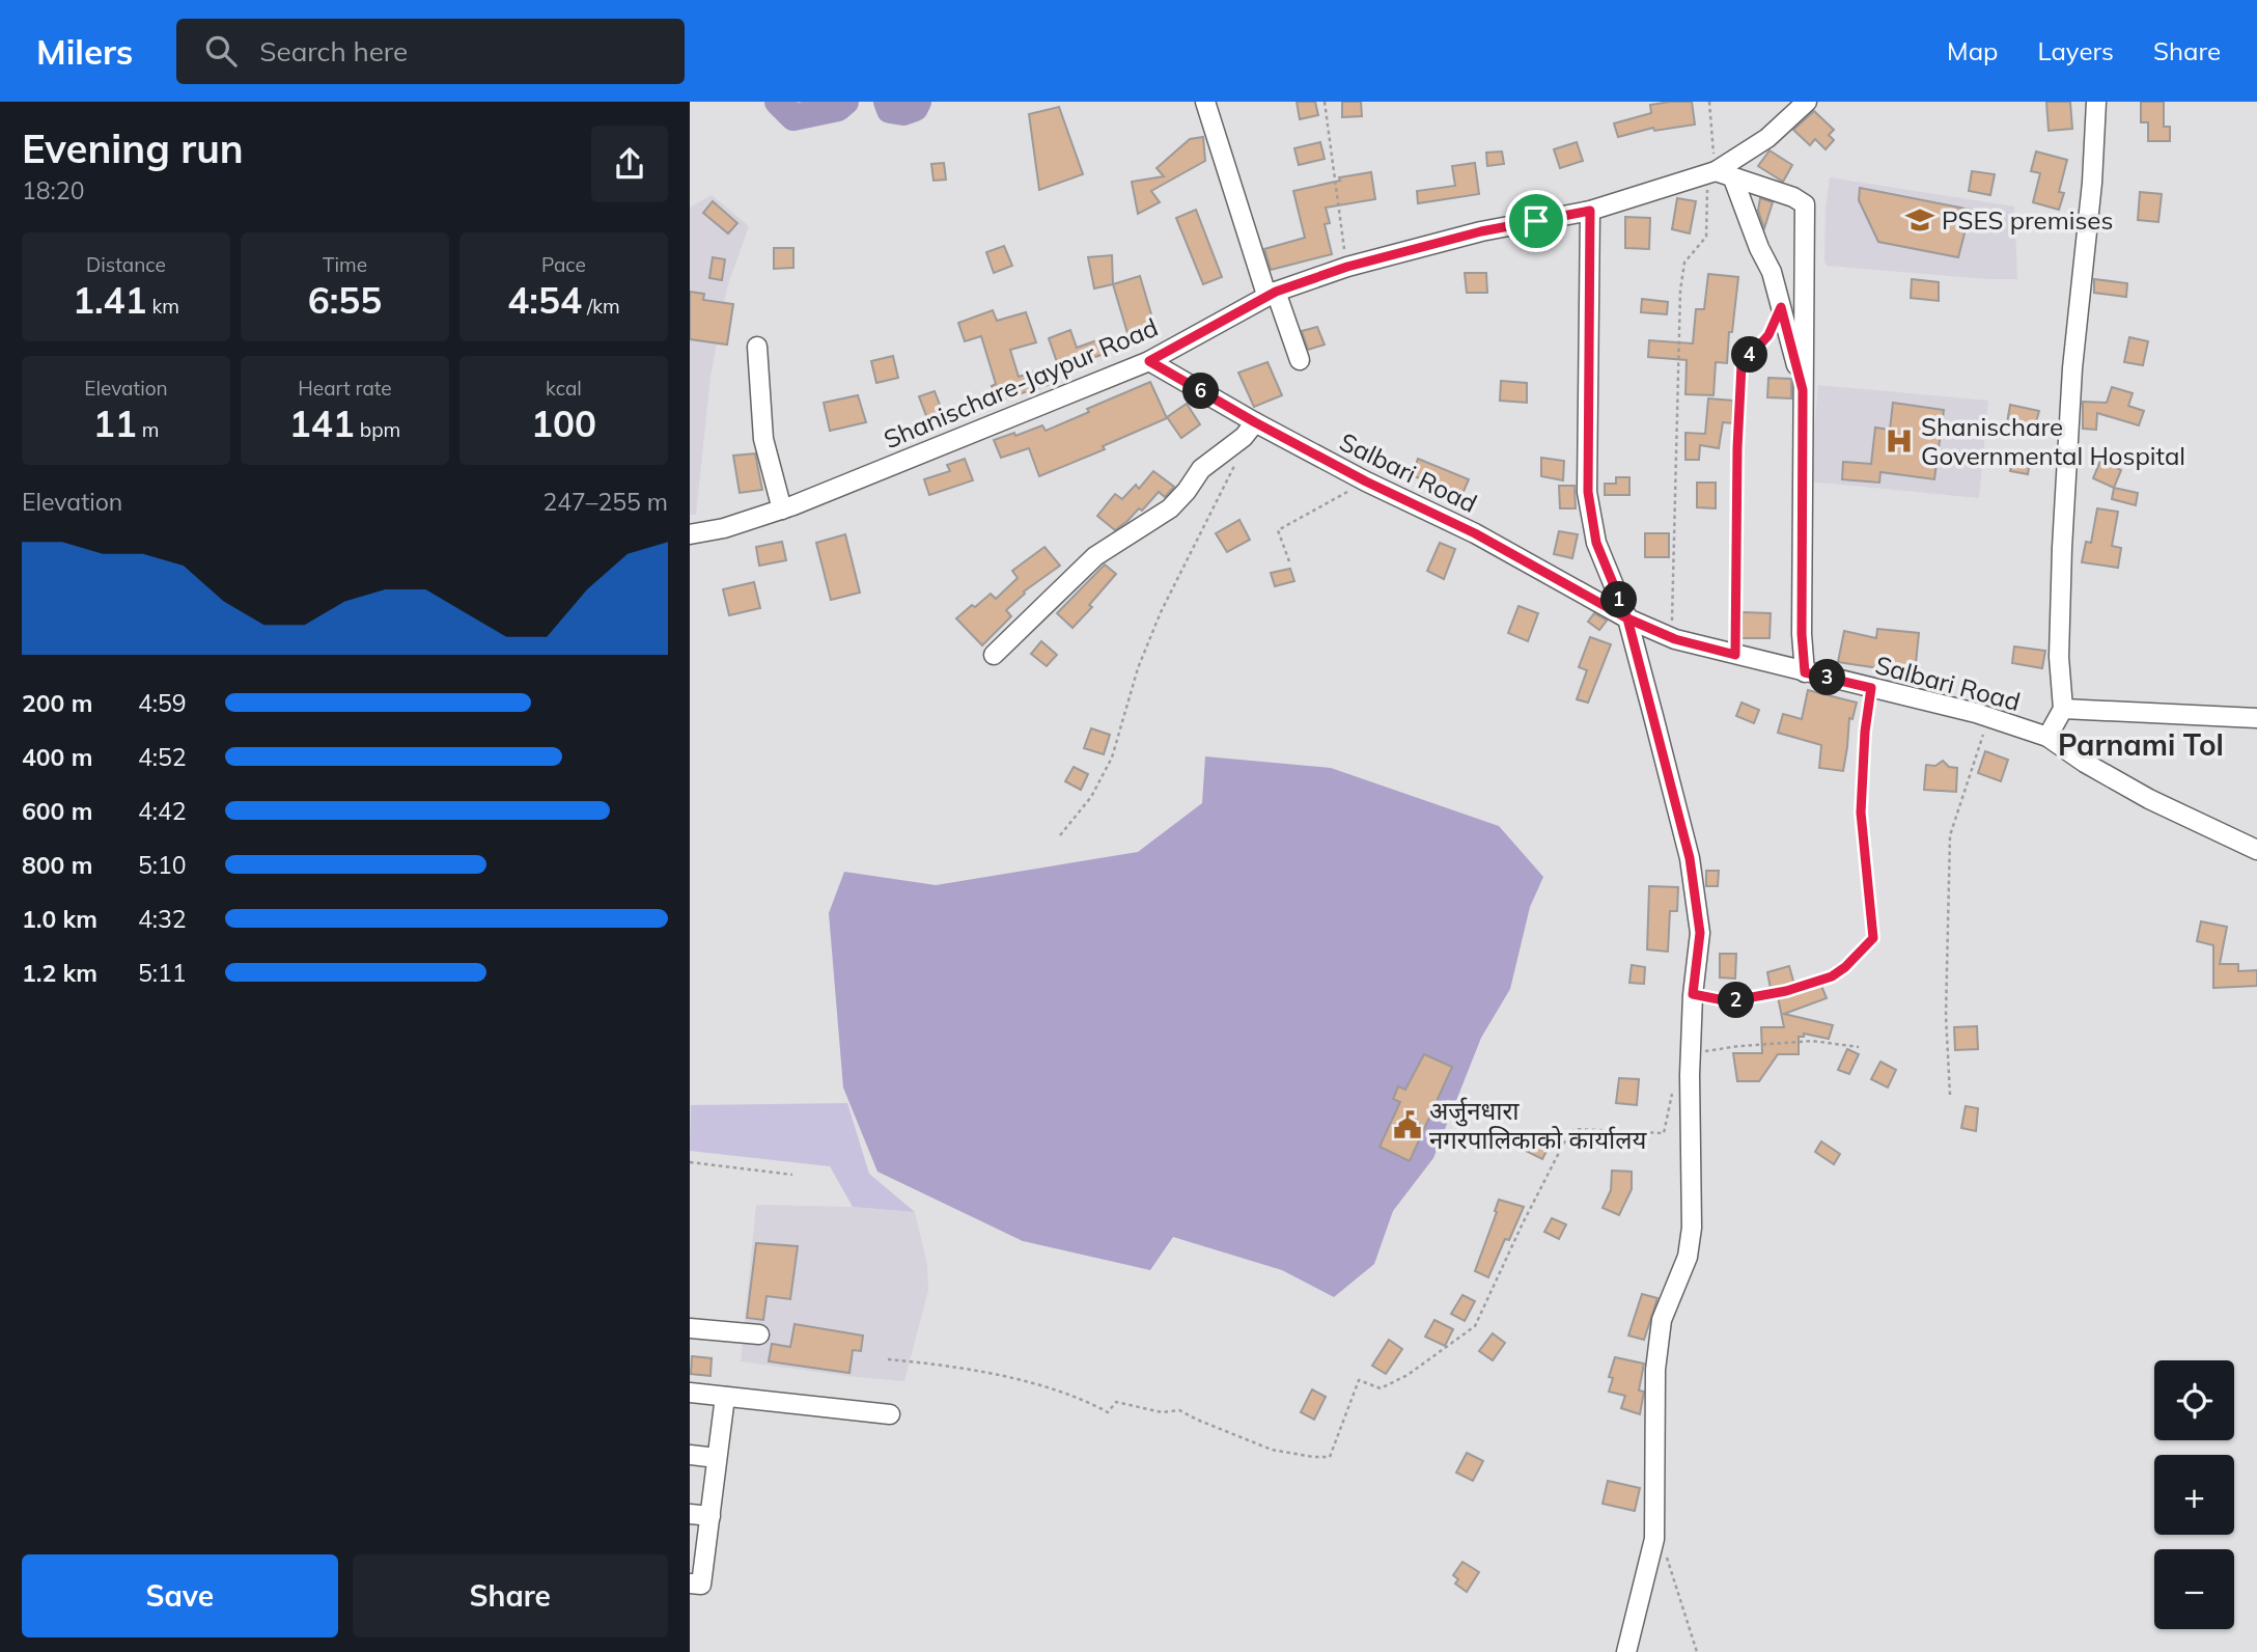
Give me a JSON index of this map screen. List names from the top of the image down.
{
  "streets": {
    "street": ["Shanischare-Jaypur Road", "Salbari Road"]
  },
  "crossings": [
    ["Shanischare-Jaypur Road", "Salbari Road"]
  ],
  "districts": ["Parnami Tol"],
  "places": {
    "school or university": ["PSES premises"],
    "hospital": ["Shanischare Governmental Hospital"],
    "public building": ["अर्जुनधारा नगरपालिकाको कार्यालय"]
  },
  "page": {
    "header": "Milers",
    "search": "Search here",
    "nav": ["Map", "Layers", "Share"],
    "heading": ["Evening run", "18:20"],
    "stats": [
      ["Distance", "1.41 km"],
      ["Time", "6:55"],
      ["Pace", "4:54 /km"],
      ["Elevation", "11 m"],
      ["Heart rate", "141 bpm"],
      ["kcal", "100"]
    ],
    "pins": [
      "4",
      "6",
      "1",
      "3",
      "2"
    ],
    "chart": ["Elevation", "247–255 m"],
    "list": [
      {
        "name": "200 m",
        "note": "4:59"
      },
      {
        "name": "400 m",
        "note": "4:52"
      },
      {
        "name": "600 m",
        "note": "4:42"
      },
      {
        "name": "800 m",
        "note": "5:10"
      },
      {
        "name": "1.0 km",
        "note": "4:32"
      },
      {
        "name": "1.2 km",
        "note": "5:11"
      }
    ],
    "map_buttons": ["+", "−"],
    "buttons": ["Save", "Share"]
  }
}
